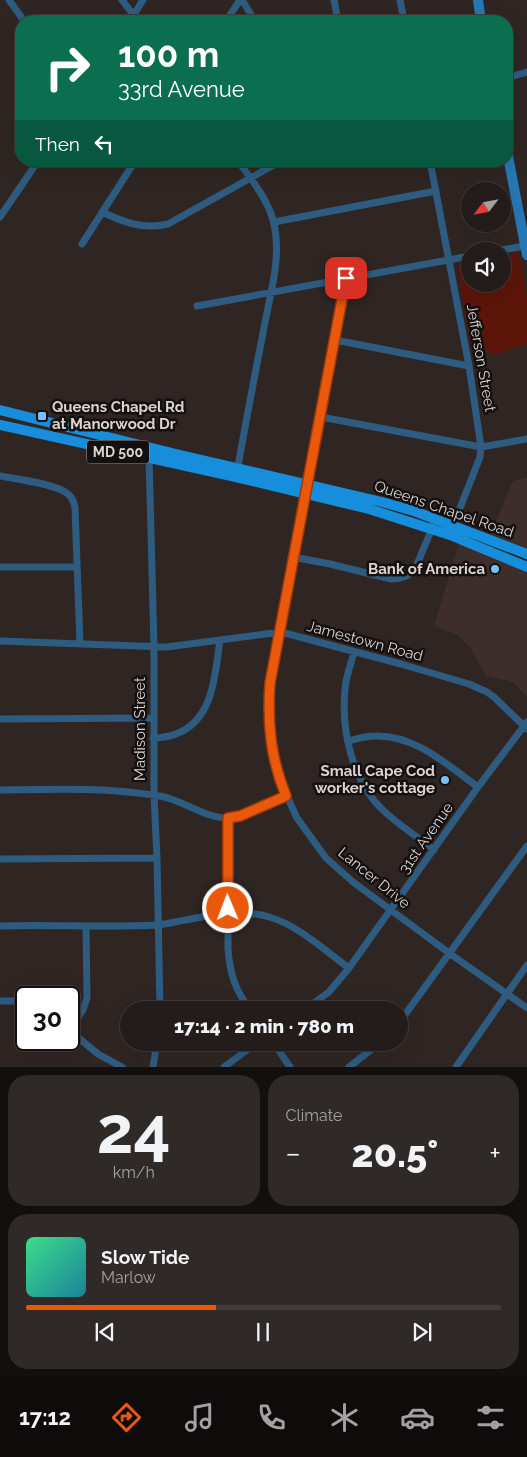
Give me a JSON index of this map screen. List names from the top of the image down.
{
  "streets": {
    "main road": ["MD 500", "Queens Chapel Road"],
    "street": [
      "Jefferson Street",
      "Jamestown Road",
      "Madison Street",
      "31st Avenue",
      "Lancer Drive"
    ]
  },
  "crossings": [
    ["Jefferson Street", "Queens Chapel Road"],
    ["Queens Chapel Road", "Madison Street"],
    ["Queens Chapel Road", "Lancer Drive"],
    ["Jamestown Road", "Madison Street"],
    ["Jamestown Road", "31st Avenue"],
    ["Jamestown Road", "Lancer Drive"],
    ["31st Avenue", "Lancer Drive"]
  ],
  "places": {
    "transit": ["Queens Chapel Rd at Manorwood Dr"],
    "other": ["Bank of America", "Small Cape Cod worker's cottage"]
  },
  "north": "bottom left",
  "page": {
    "turn": ["100 m", "33rd Avenue"],
    "then": "Then",
    "limit": "30",
    "trip": "17:14 · 2 min · 780 m",
    "tile": [
      ["24", "km/h"],
      "Climate"
    ],
    "heat": ["−", "20.5°", "+"],
    "song": ["Slow Tide", "Marlow"],
    "tabs": "17:12"
  }
}
